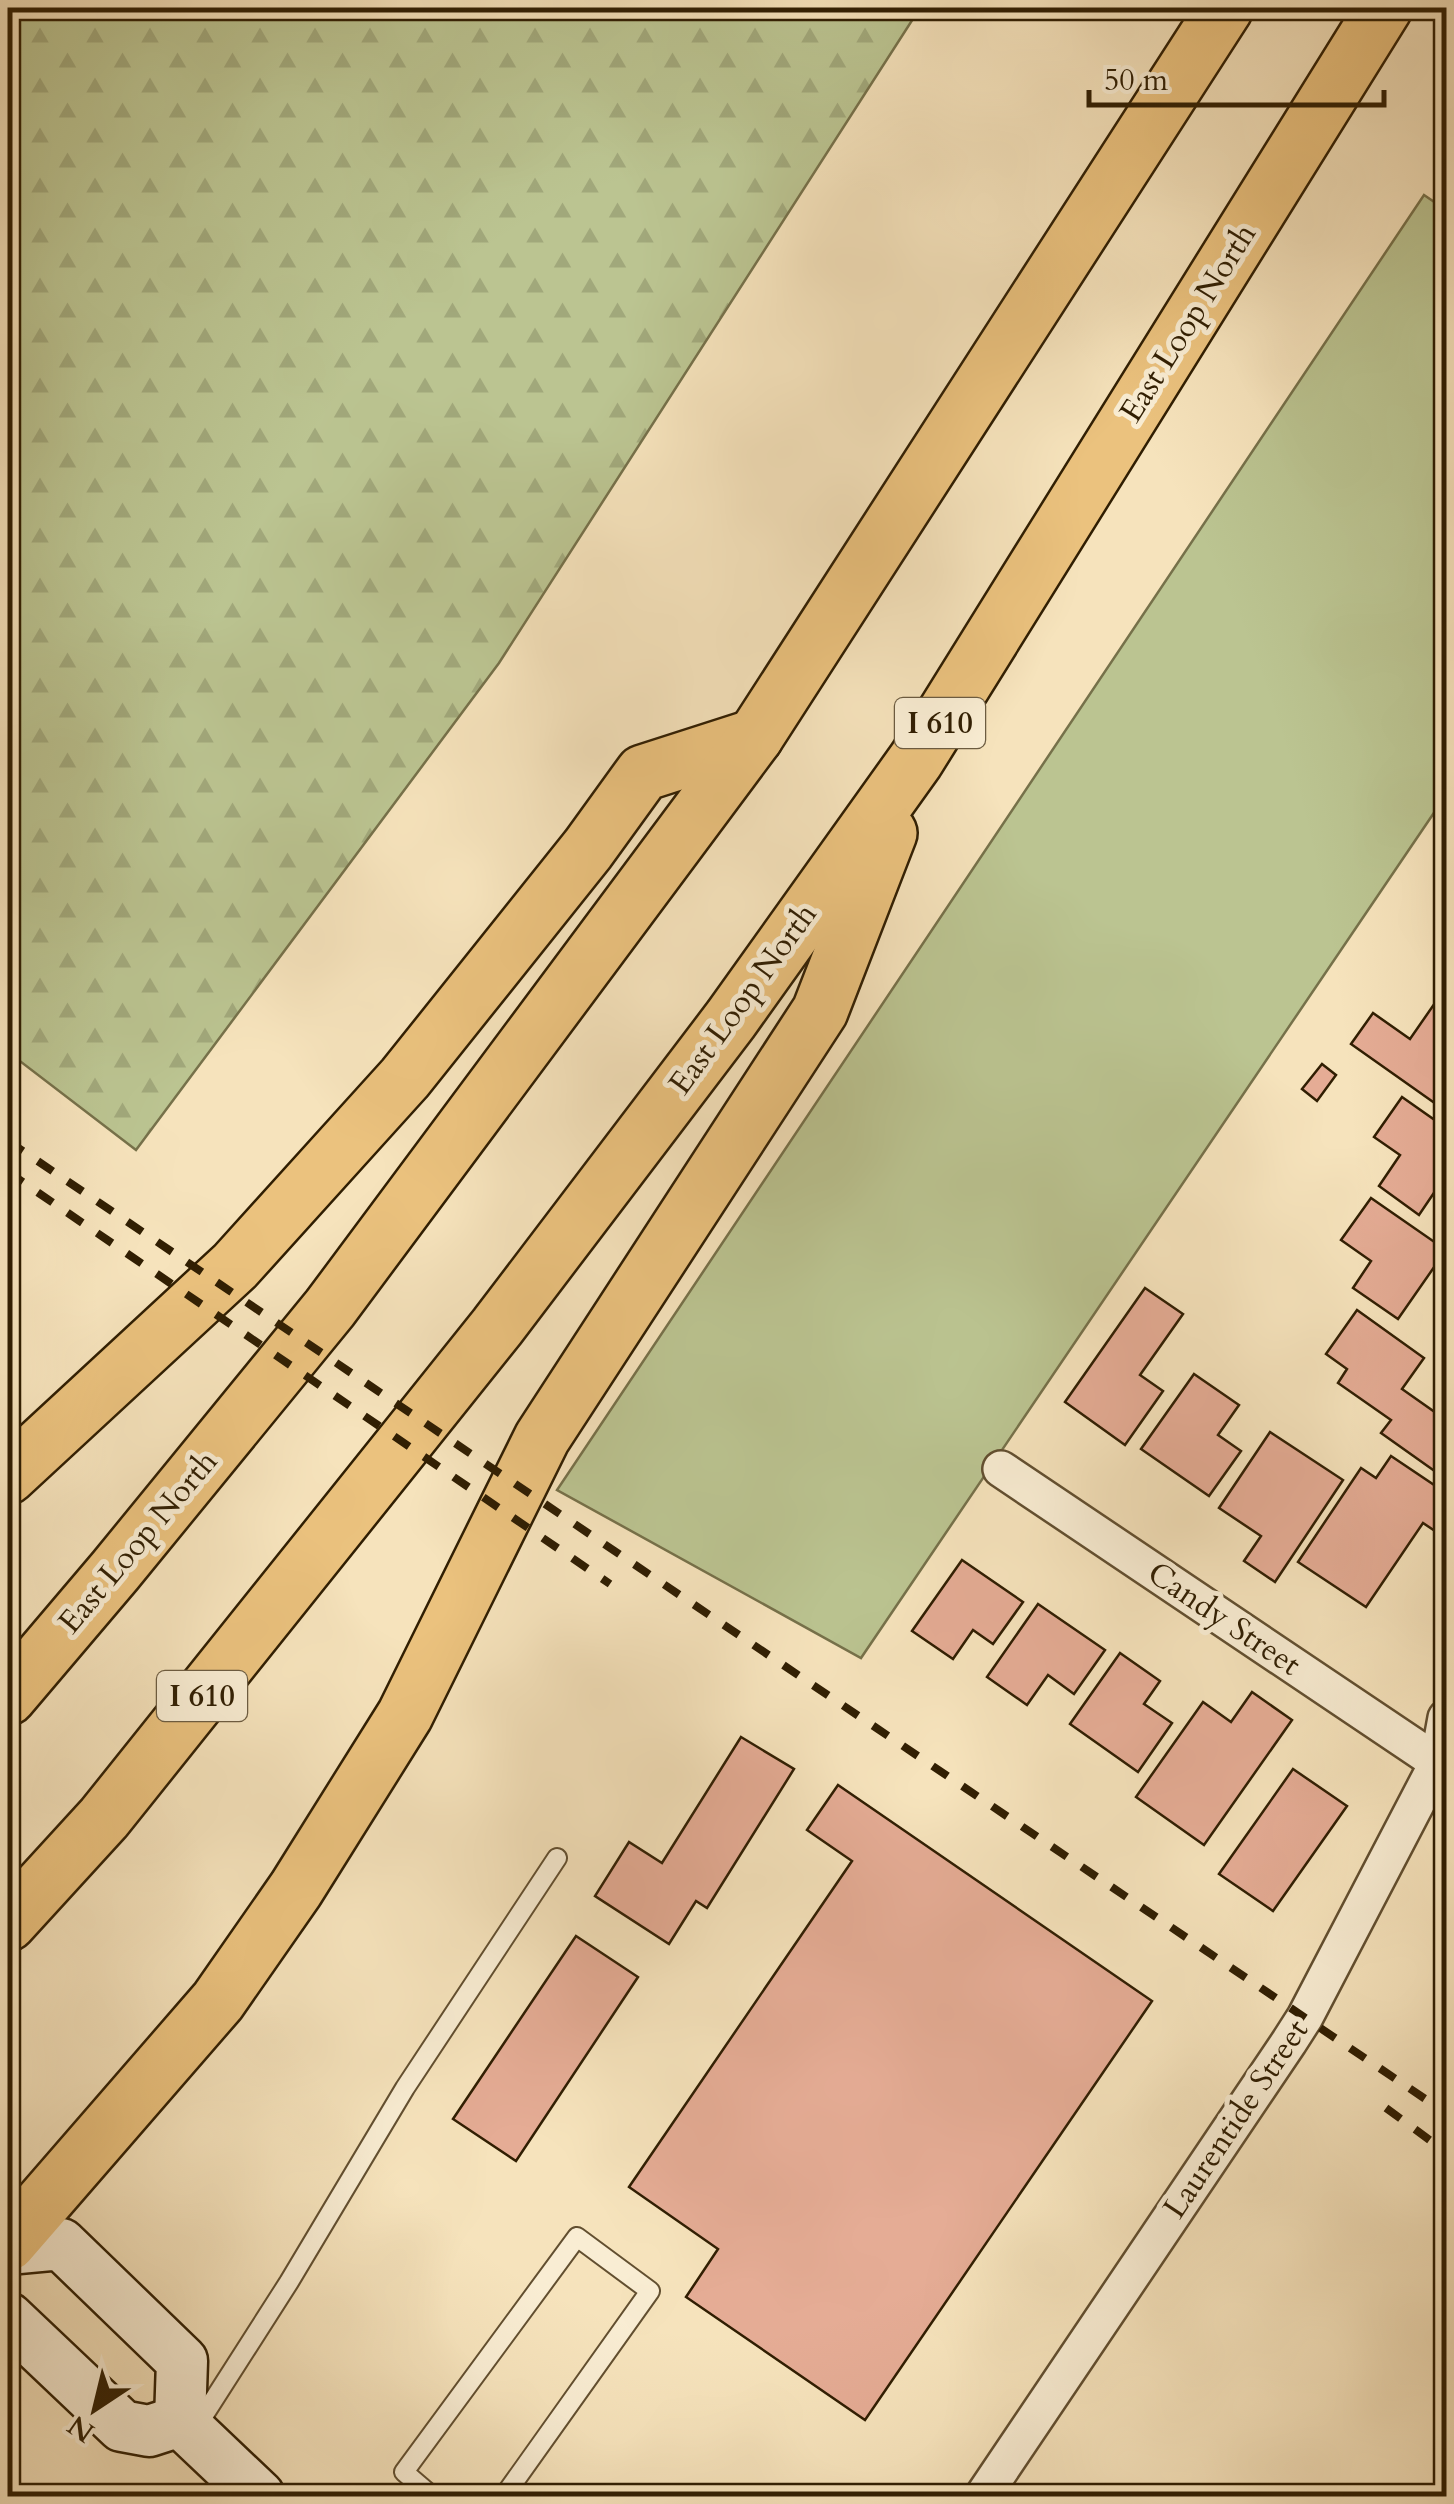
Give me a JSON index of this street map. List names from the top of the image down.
{
  "streets": {
    "highway": ["East Loop North", "I 610"],
    "street": ["Candy Street", "Laurentide Street"]
  },
  "crossings": [
    ["Candy Street", "Laurentide Street"]
  ],
  "scale_bar": "50 m",
  "north": "bottom left"
}
